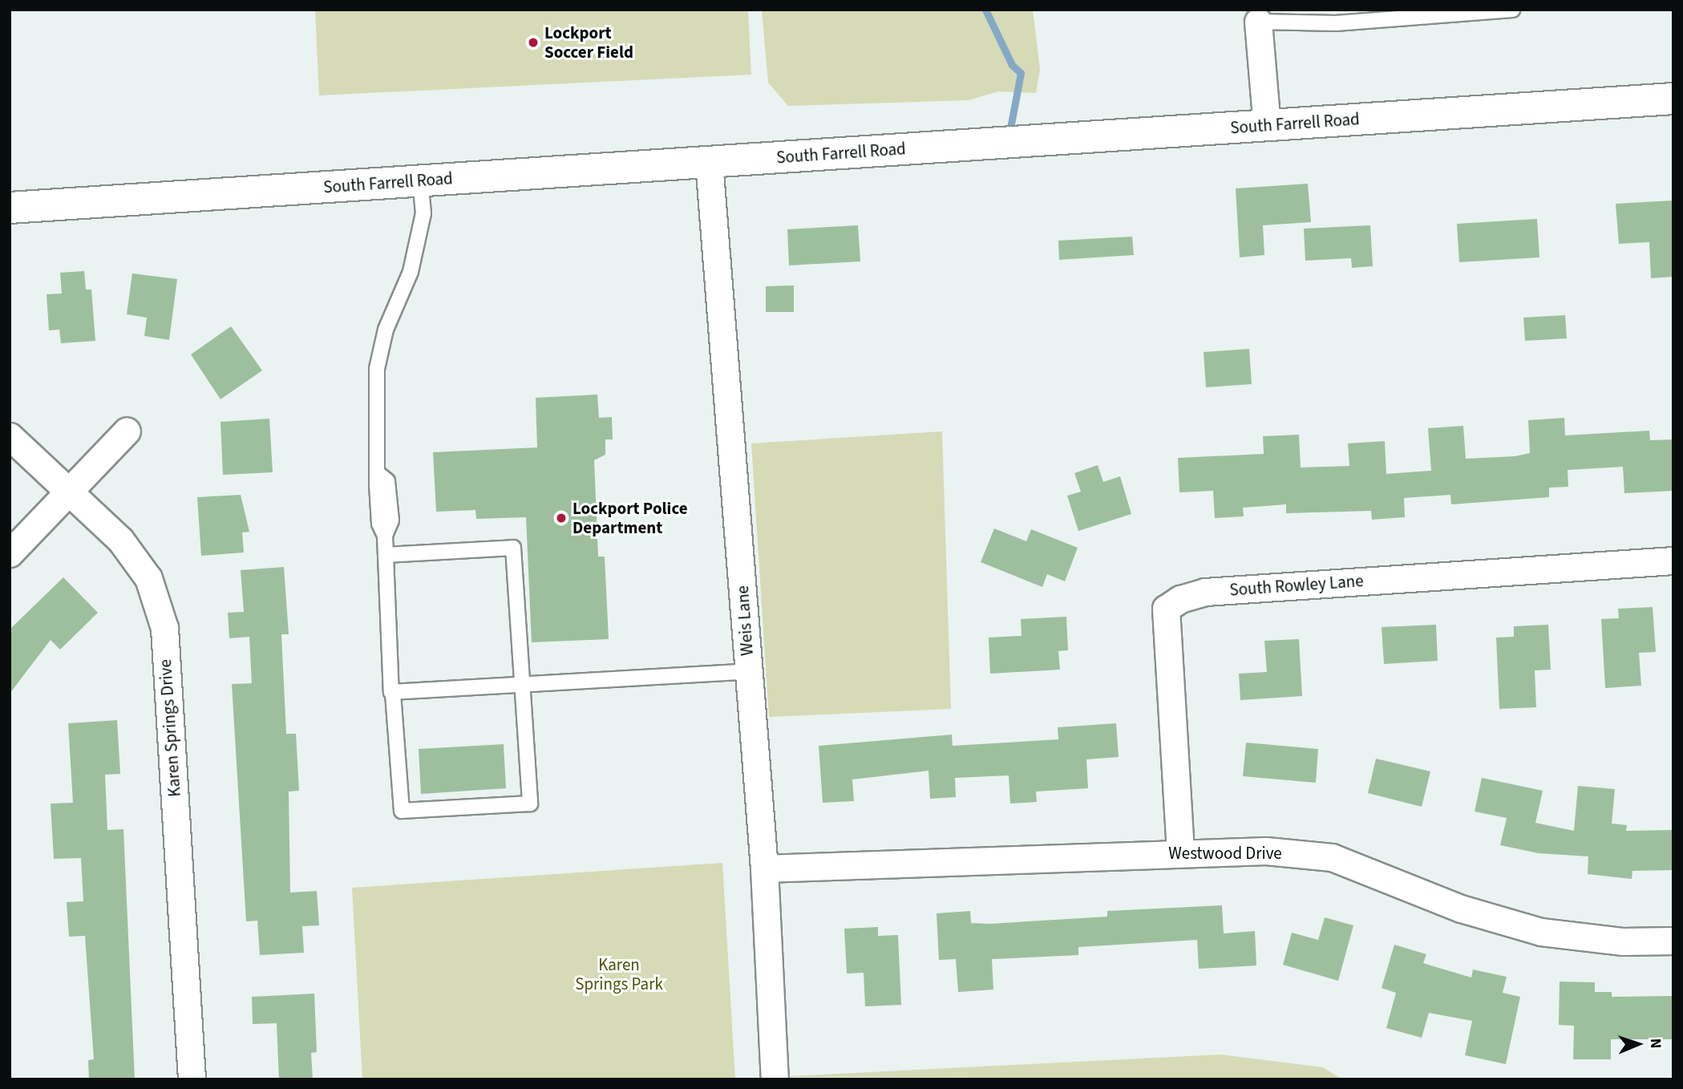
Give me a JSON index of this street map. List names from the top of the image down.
{
  "streets": {
    "street": [
      "South Farrell Road",
      "South Rowley Lane",
      "Weis Lane",
      "Karen Springs Drive",
      "Westwood Drive"
    ]
  },
  "crossings": [
    ["South Farrell Road", "Weis Lane"],
    ["South Rowley Lane", "Westwood Drive"],
    ["Weis Lane", "Westwood Drive"]
  ],
  "parks": ["Karen Springs Park"],
  "places": ["Lockport Soccer Field", "Lockport Police Department"],
  "north": "right"
}
